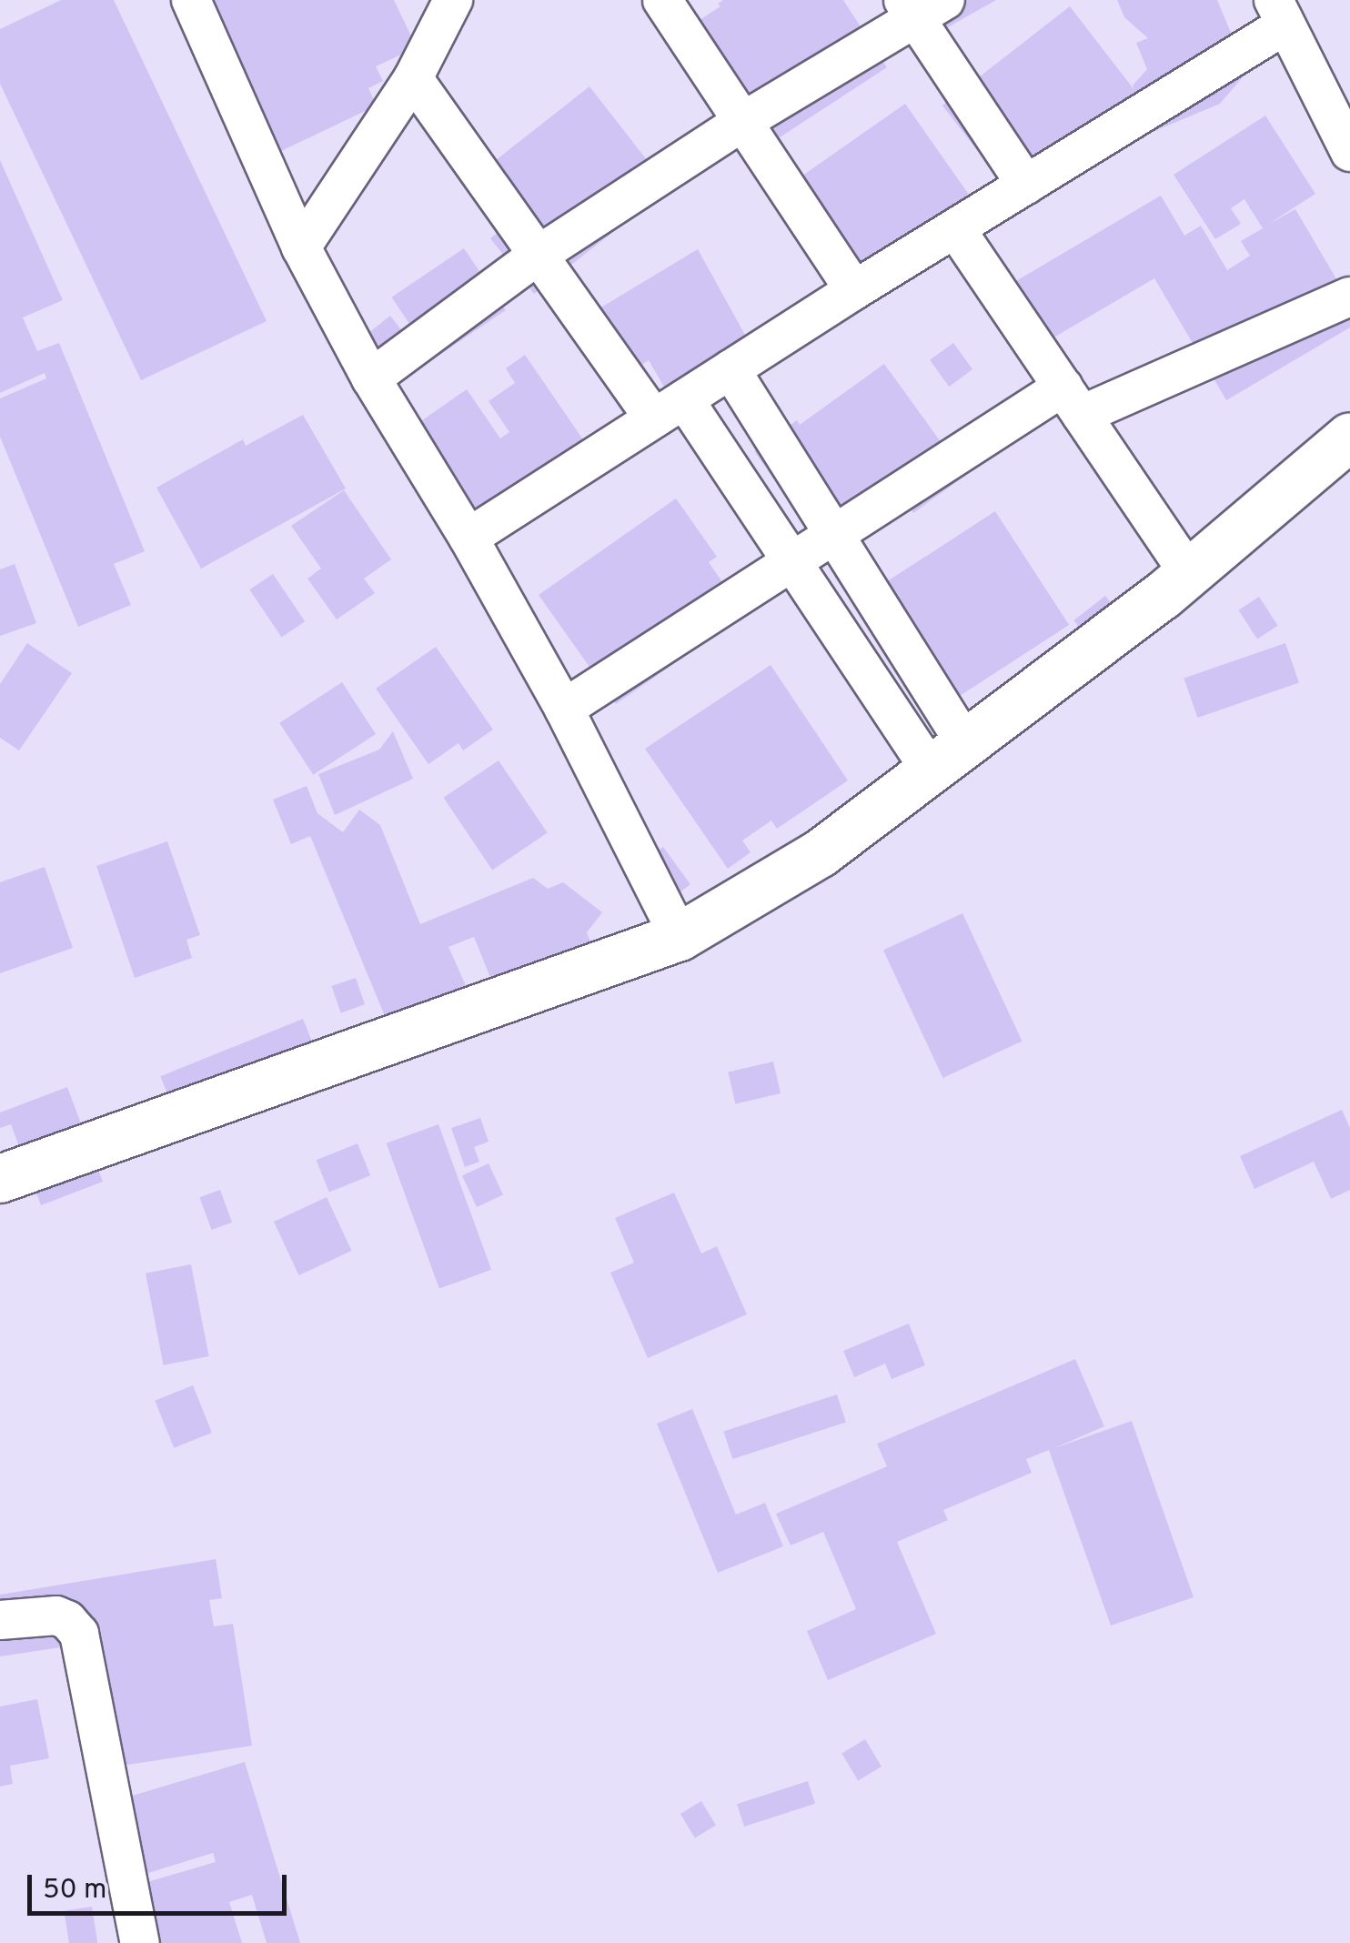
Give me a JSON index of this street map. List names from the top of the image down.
{
  "scale_bar": "50 m"
}
